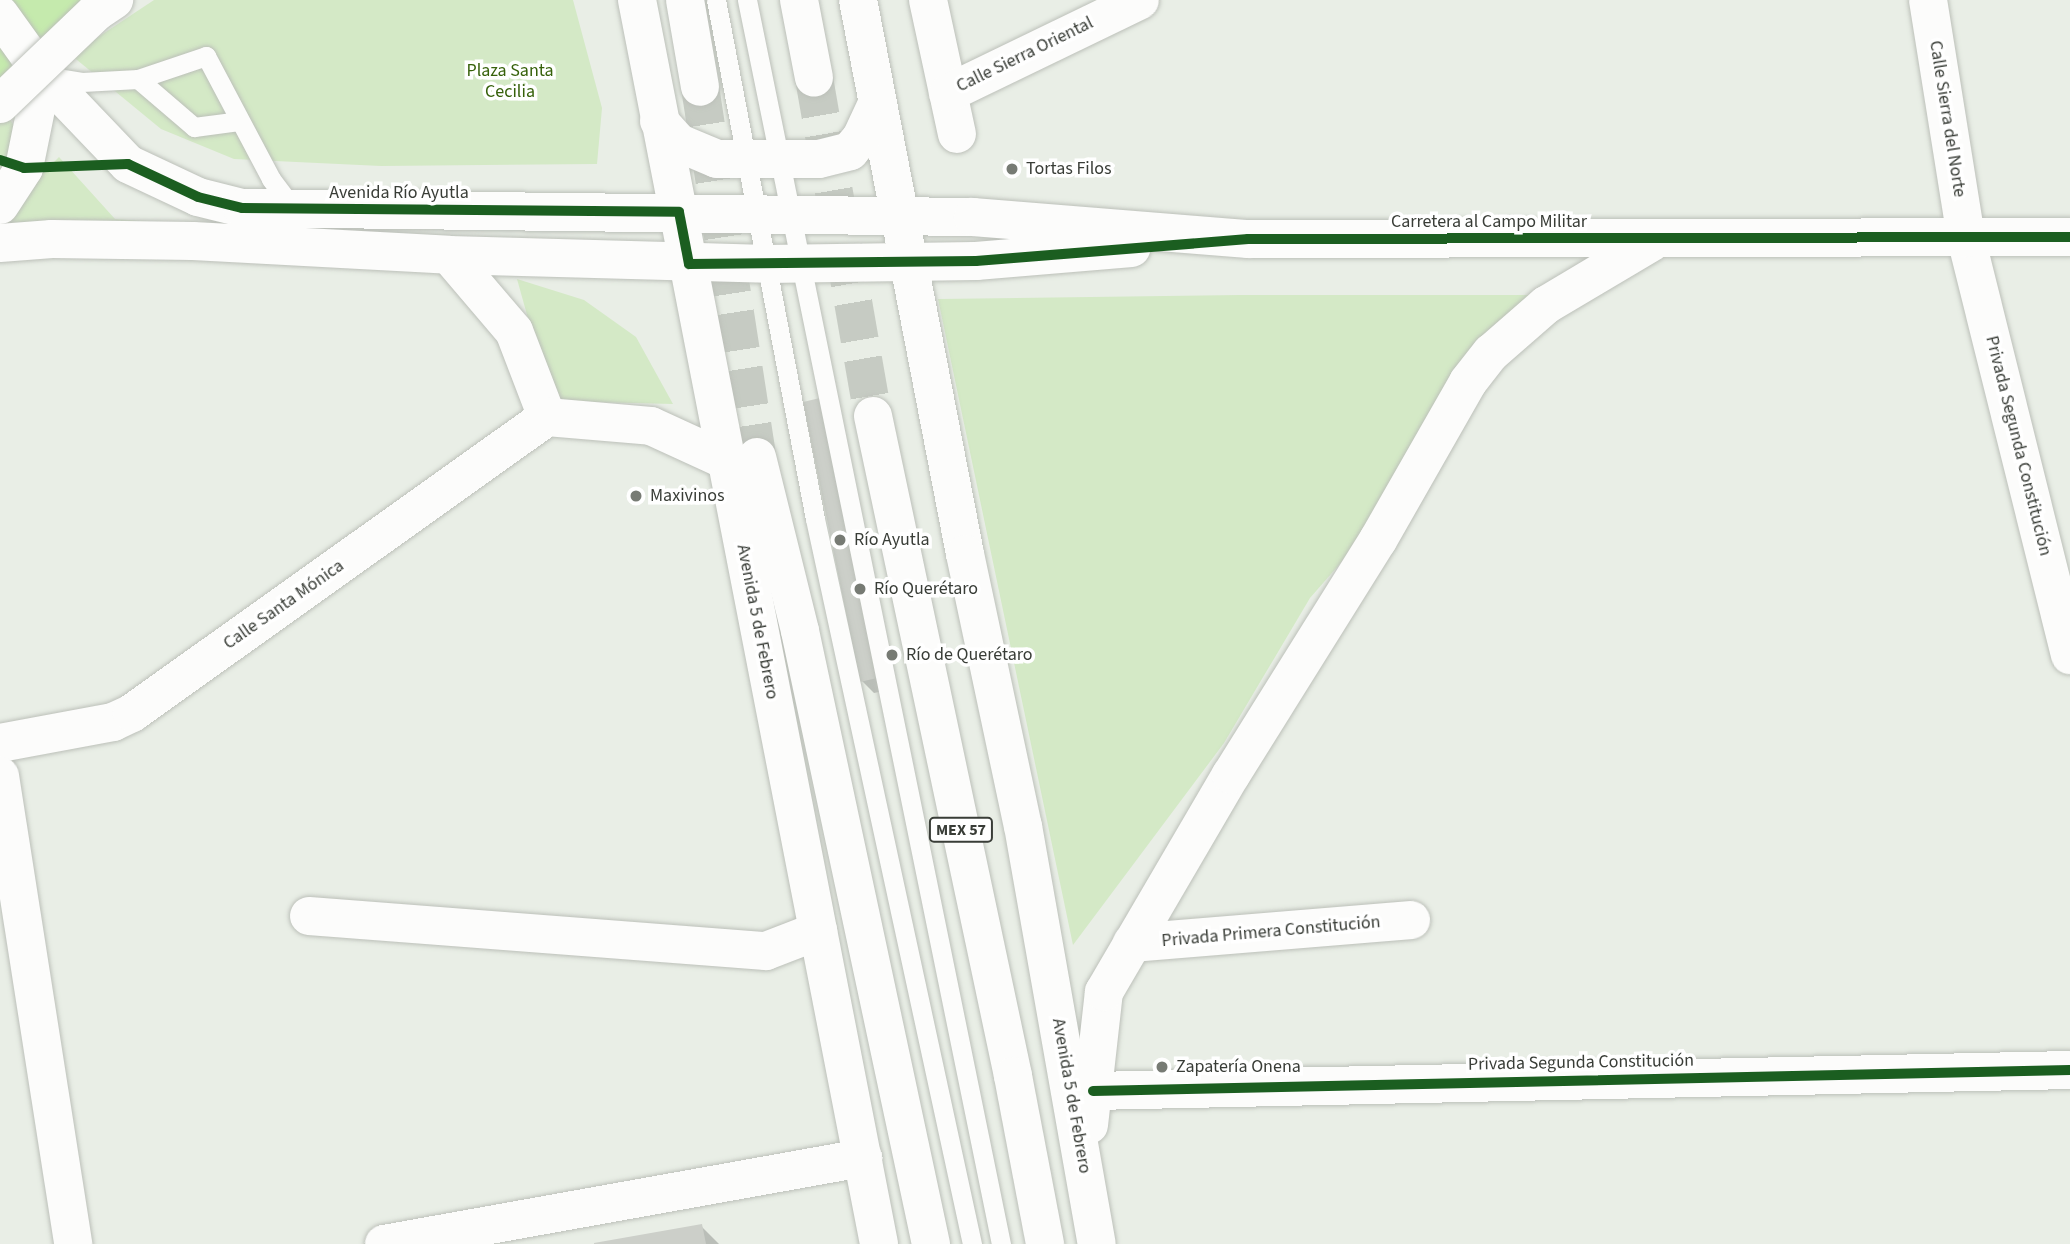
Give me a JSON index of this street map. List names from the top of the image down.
{
  "streets": {
    "main road": [
      "Calle Sierra Oriental",
      "Calle Sierra del Norte",
      "Avenida Río Ayutla",
      "Carretera al Campo Militar",
      "Privada Segunda Constitución",
      "Calle Santa Mónica",
      "Avenida 5 de Febrero",
      "MEX 57",
      "Privada Primera Constitución"
    ]
  },
  "crossings": [
    ["Calle Sierra del Norte", "Carretera al Campo Militar"],
    ["Calle Sierra del Norte", "Privada Segunda Constitución"],
    ["Avenida Río Ayutla", "Carretera al Campo Militar"],
    ["Avenida Río Ayutla", "Avenida 5 de Febrero"],
    ["Carretera al Campo Militar", "Privada Segunda Constitución"],
    ["Carretera al Campo Militar", "Avenida 5 de Febrero"]
  ],
  "parks": ["Plaza Santa Cecilia"],
  "places": [
    "Tortas Filos",
    "Maxivinos",
    "Río Ayutla",
    "Río Querétaro",
    "Río de Querétaro",
    "Zapatería Onena"
  ]
}
